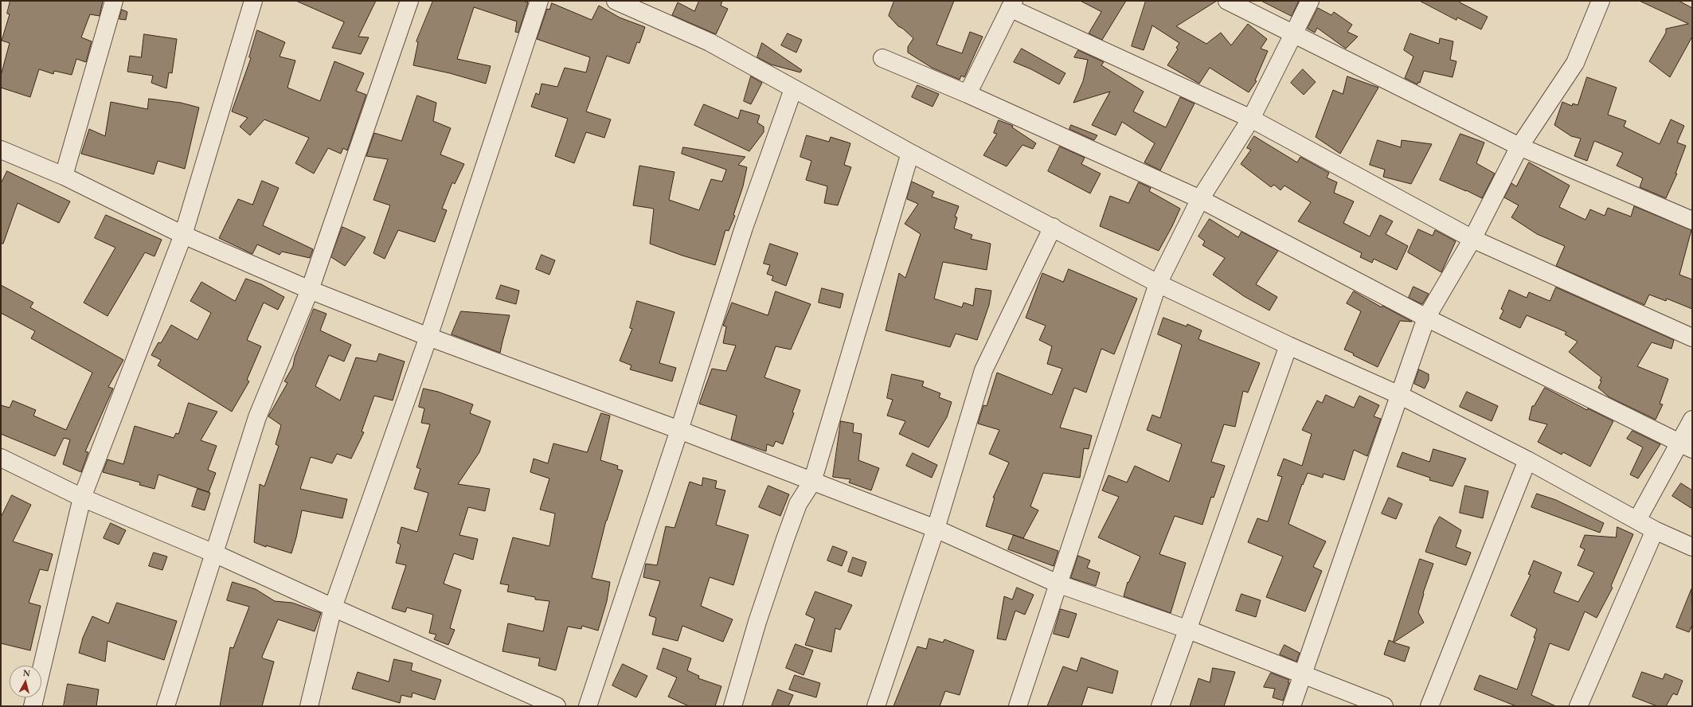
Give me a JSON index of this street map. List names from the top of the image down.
{
  "north": "top"
}
